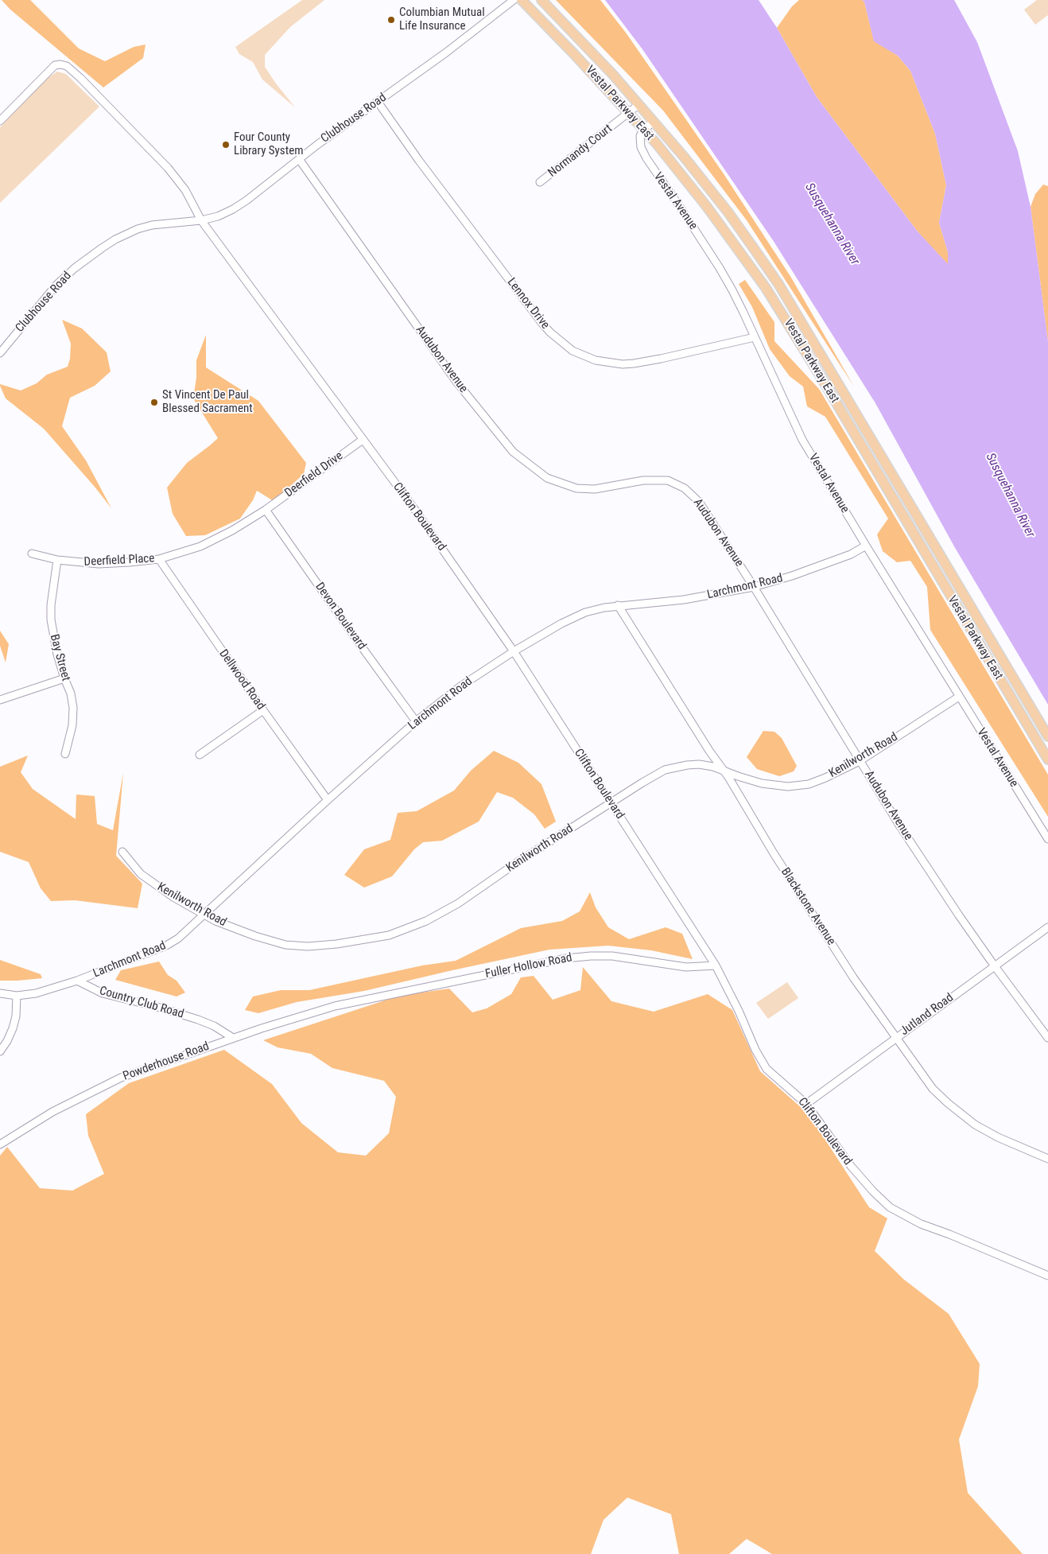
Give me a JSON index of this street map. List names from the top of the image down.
{
  "streets": {
    "main road": ["Vestal Parkway East"],
    "street": [
      "Clubhouse Road",
      "Normandy Court",
      "Vestal Avenue",
      "Lennox Drive",
      "Audubon Avenue",
      "Deerfield Drive",
      "Clifton Boulevard",
      "Deerfield Place",
      "Larchmont Road",
      "Devon Boulevard",
      "Bay Street",
      "Dellwood Road",
      "Kenilworth Road",
      "Blackstone Avenue",
      "Fuller Hollow Road",
      "Country Club Road",
      "Jutland Road",
      "Powderhouse Road"
    ]
  },
  "crossings": [
    ["Vestal Parkway East", "Normandy Court"],
    ["Vestal Parkway East", "Vestal Avenue"],
    ["Clubhouse Road", "Lennox Drive"],
    ["Clubhouse Road", "Audubon Avenue"],
    ["Clubhouse Road", "Clifton Boulevard"],
    ["Vestal Avenue", "Lennox Drive"],
    ["Vestal Avenue", "Larchmont Road"],
    ["Vestal Avenue", "Kenilworth Road"],
    ["Audubon Avenue", "Larchmont Road"],
    ["Audubon Avenue", "Kenilworth Road"],
    ["Audubon Avenue", "Jutland Road"],
    ["Deerfield Drive", "Clifton Boulevard"],
    ["Deerfield Drive", "Deerfield Place"],
    ["Deerfield Drive", "Devon Boulevard"],
    ["Clifton Boulevard", "Larchmont Road"],
    ["Clifton Boulevard", "Kenilworth Road"],
    ["Clifton Boulevard", "Fuller Hollow Road"],
    ["Clifton Boulevard", "Jutland Road"],
    ["Deerfield Place", "Devon Boulevard"],
    ["Deerfield Place", "Bay Street"],
    ["Deerfield Place", "Dellwood Road"],
    ["Larchmont Road", "Devon Boulevard"],
    ["Larchmont Road", "Dellwood Road"],
    ["Larchmont Road", "Kenilworth Road"],
    ["Larchmont Road", "Blackstone Avenue"],
    ["Larchmont Road", "Country Club Road"],
    ["Kenilworth Road", "Blackstone Avenue"],
    ["Blackstone Avenue", "Jutland Road"],
    ["Fuller Hollow Road", "Powderhouse Road"],
    ["Country Club Road", "Powderhouse Road"]
  ],
  "water": ["Susquehanna River"],
  "places": ["Columbian Mutual Life Insurance", "Four County Library System", "St Vincent De Paul Blessed Sacrament"]
}
